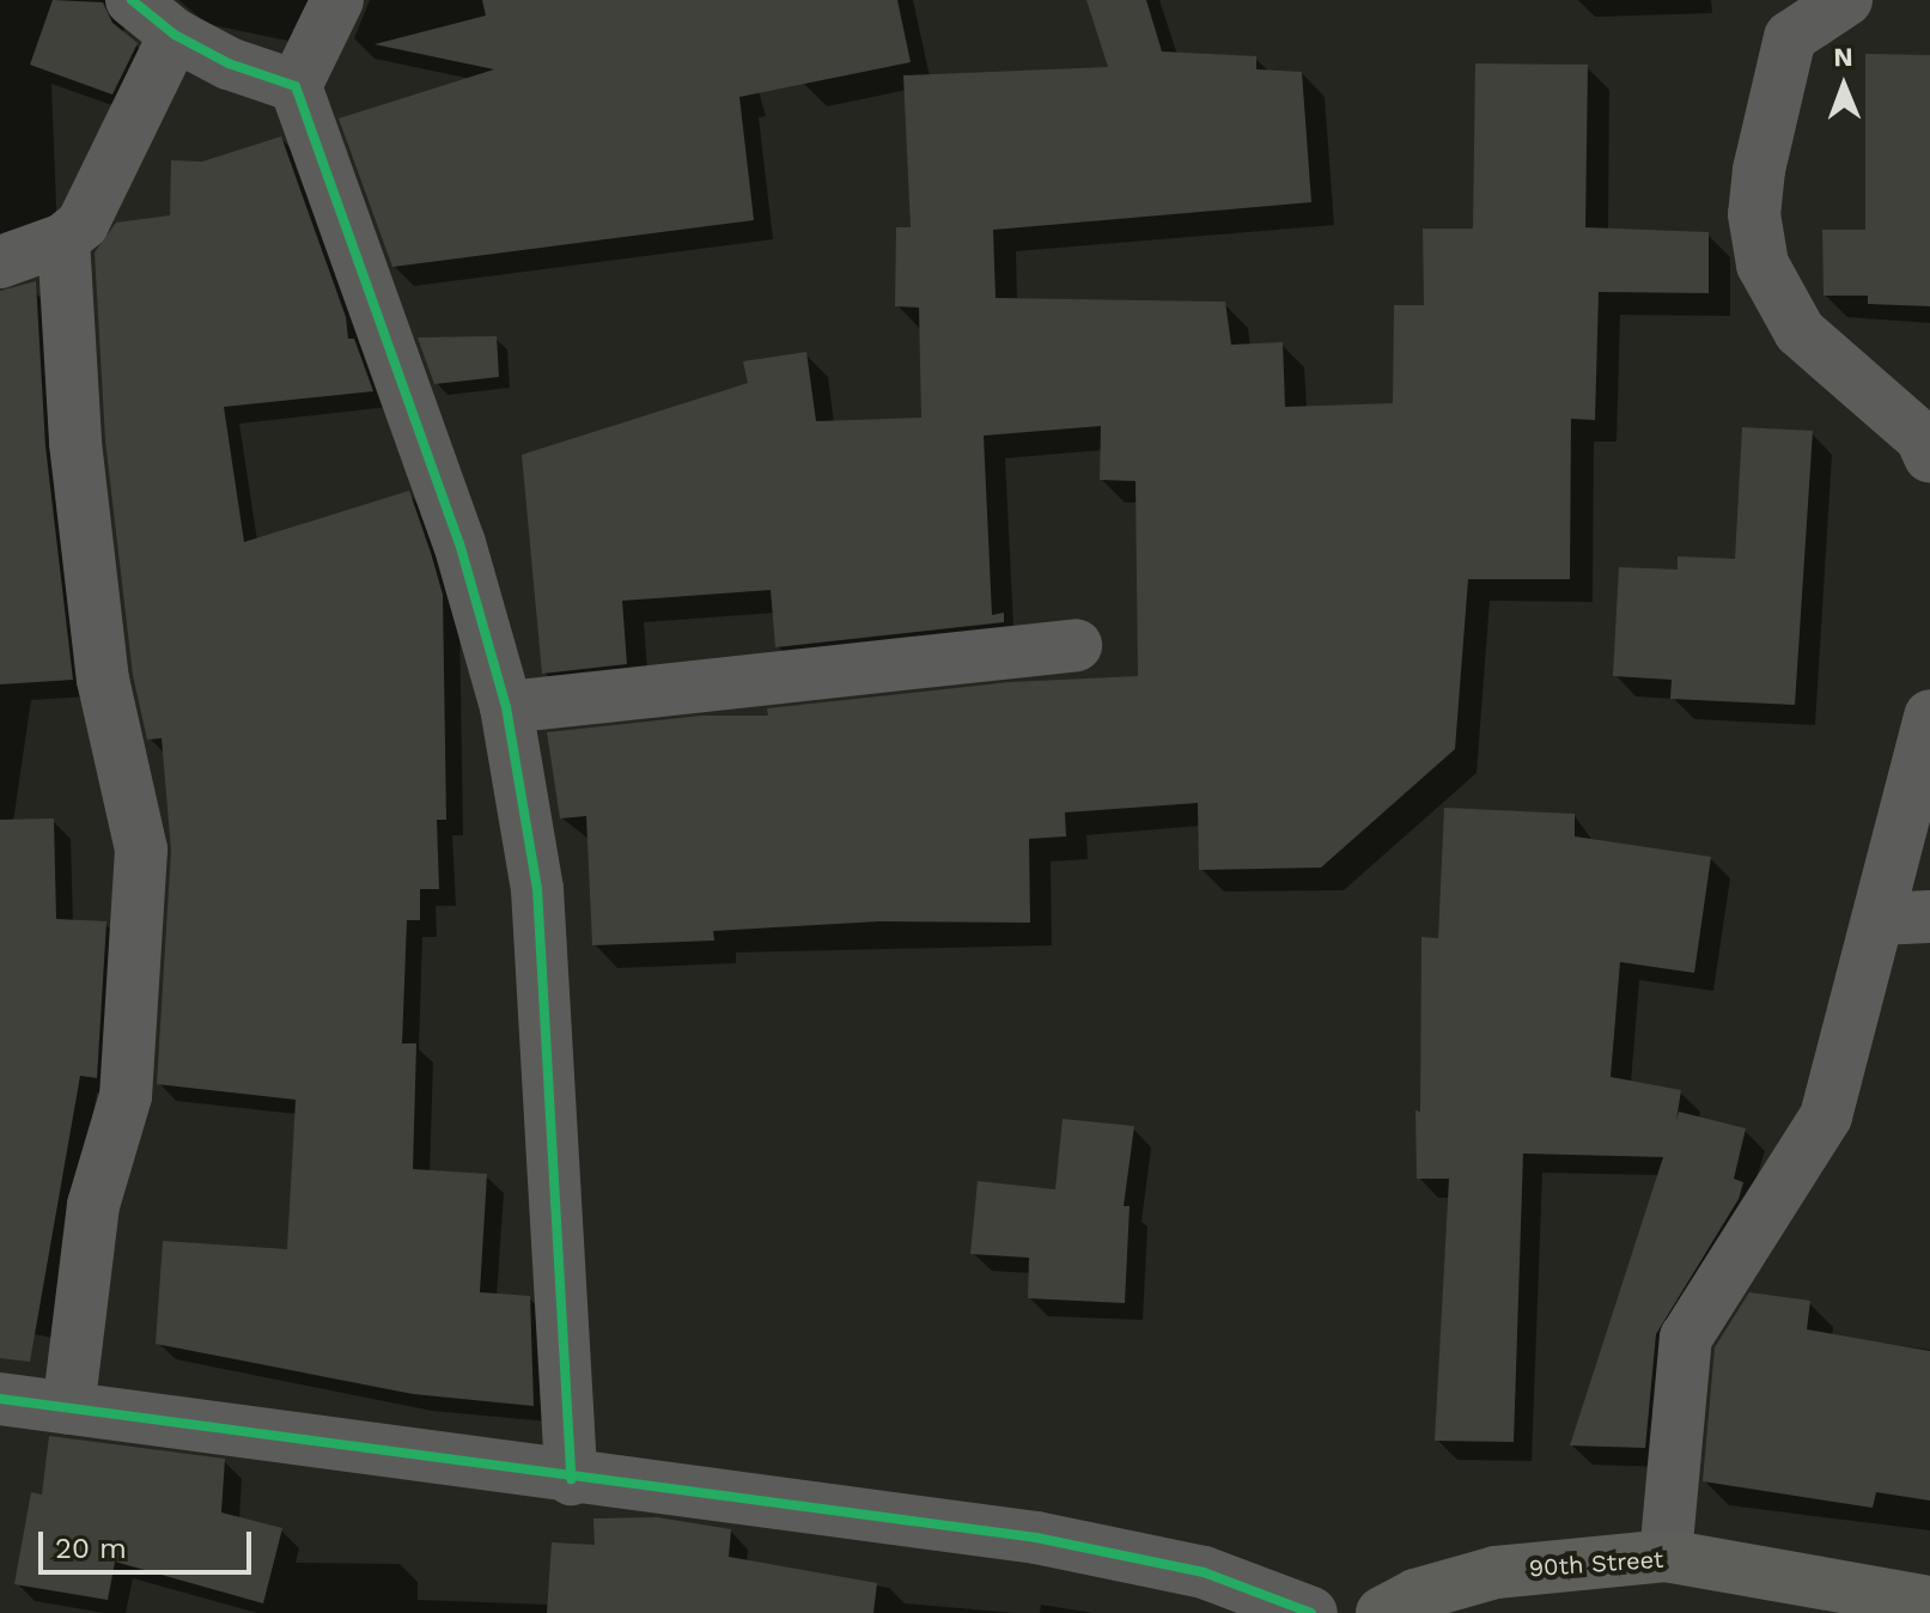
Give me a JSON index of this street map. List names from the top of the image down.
{
  "streets": {
    "street": ["90th Street"]
  },
  "scale_bar": "20 m",
  "north": "top"
}
